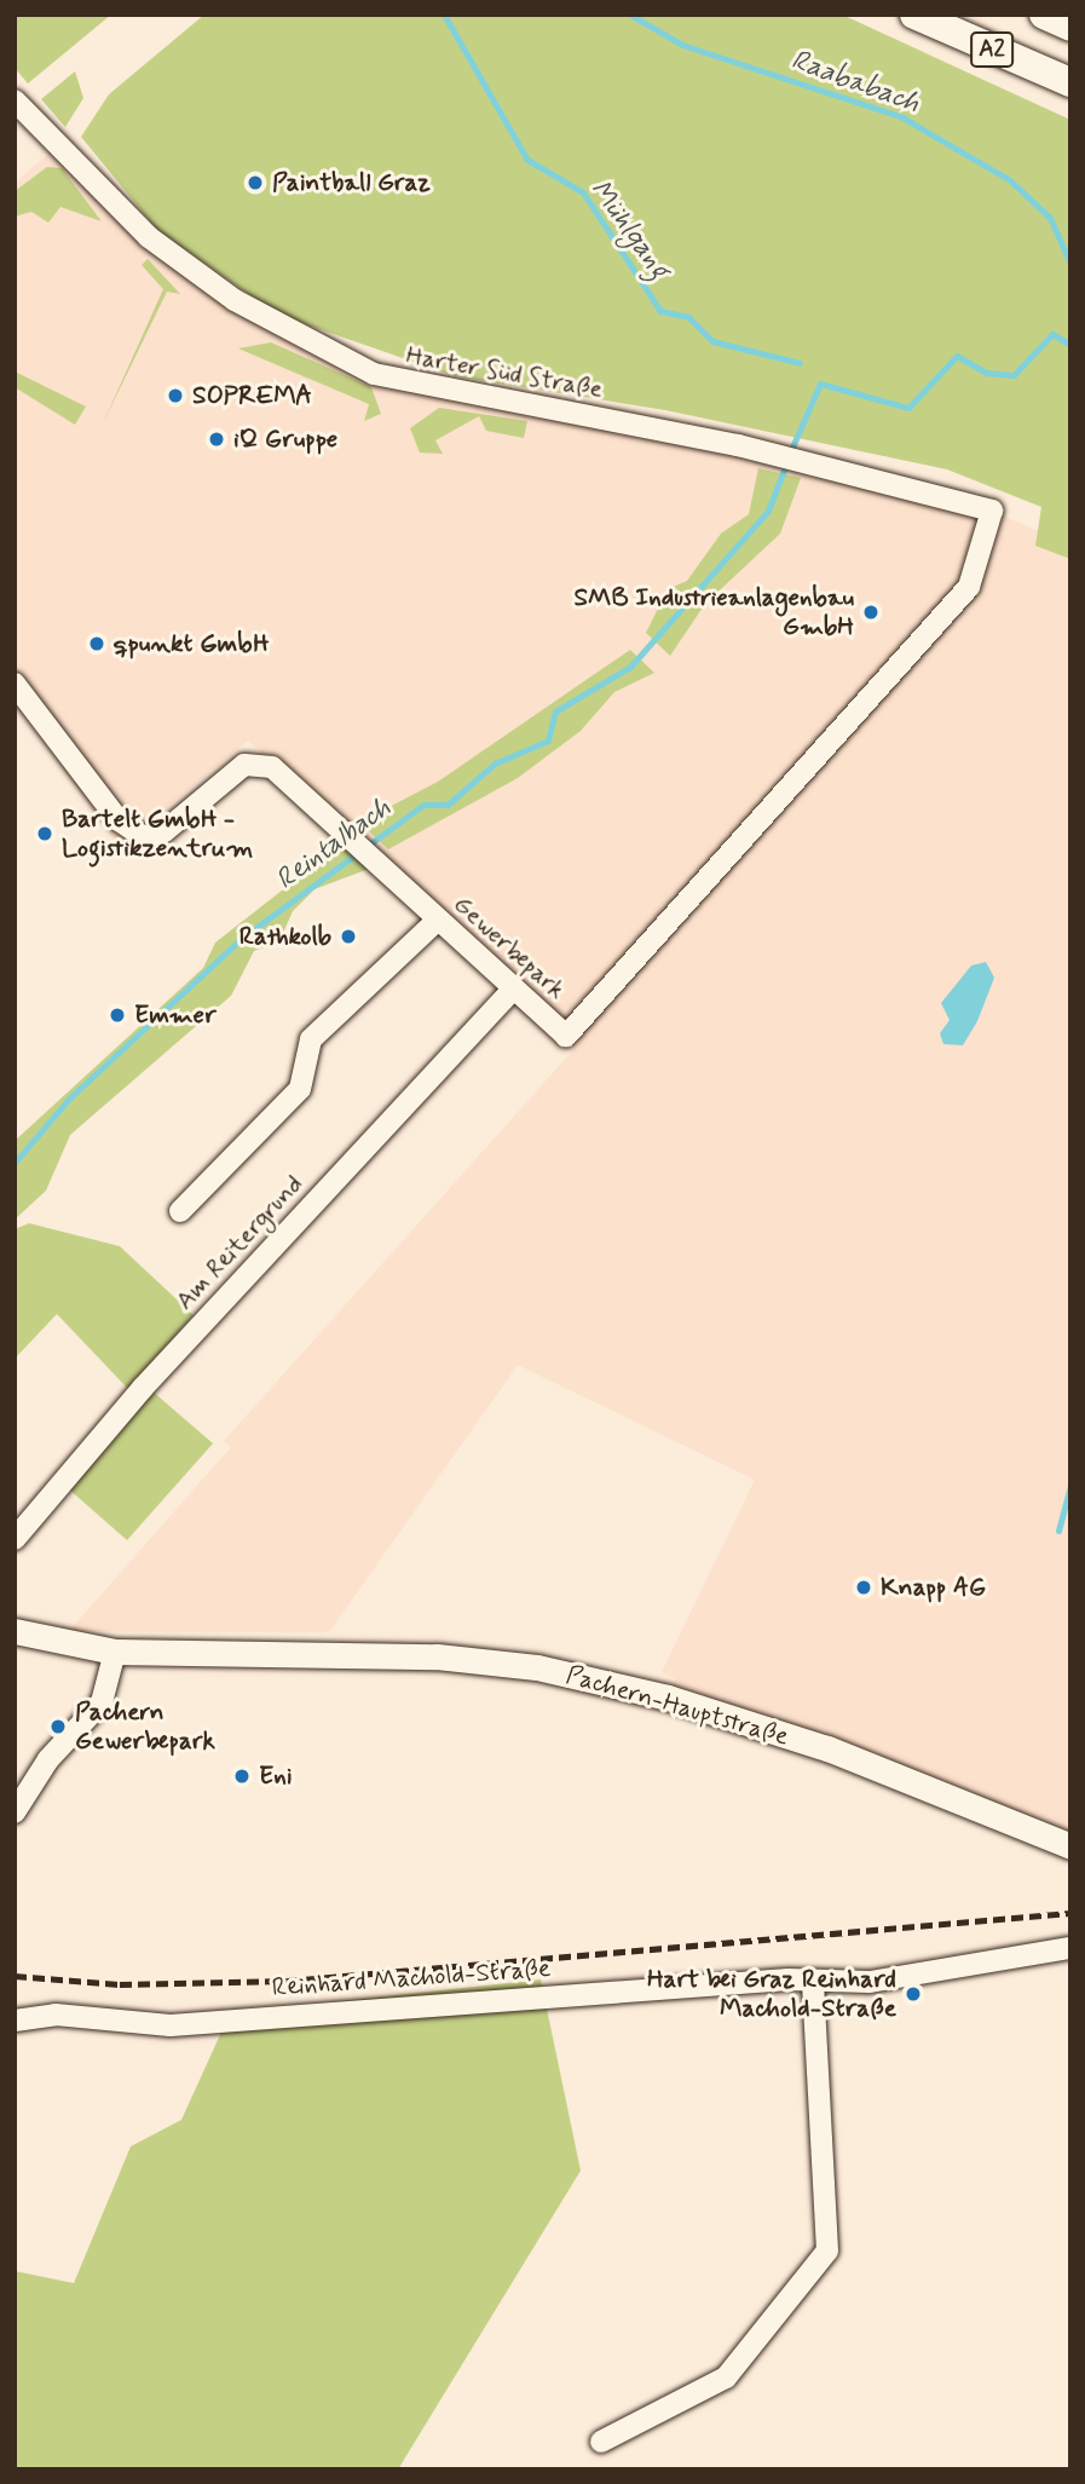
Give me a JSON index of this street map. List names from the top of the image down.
{
  "streets": {
    "highway": ["A2"],
    "main road": ["Pachern-Hauptstraße"],
    "street": [
      "Harter Süd Straße",
      "Gewerbepark",
      "Am Reitergrund",
      "Reinhard Machold-Straße"
    ]
  },
  "crossings": [
    ["Harter Süd Straße", "Gewerbepark"],
    ["Gewerbepark", "Am Reitergrund"]
  ],
  "water": ["Raababach", "Mühlgang", "Reintalbach"],
  "places": [
    "Paintball Graz",
    "SOPREMA",
    "iQ Gruppe",
    "SMB Industrieanlagenbau GmbH",
    "qpunkt GmbH",
    "Bartelt GmbH - Logistikzentrum",
    "Rathkolb",
    "Emmer",
    "Knapp AG",
    "Pachern Gewerbepark",
    "Eni",
    "Hart bei Graz Reinhard Machold-Straße"
  ]
}
